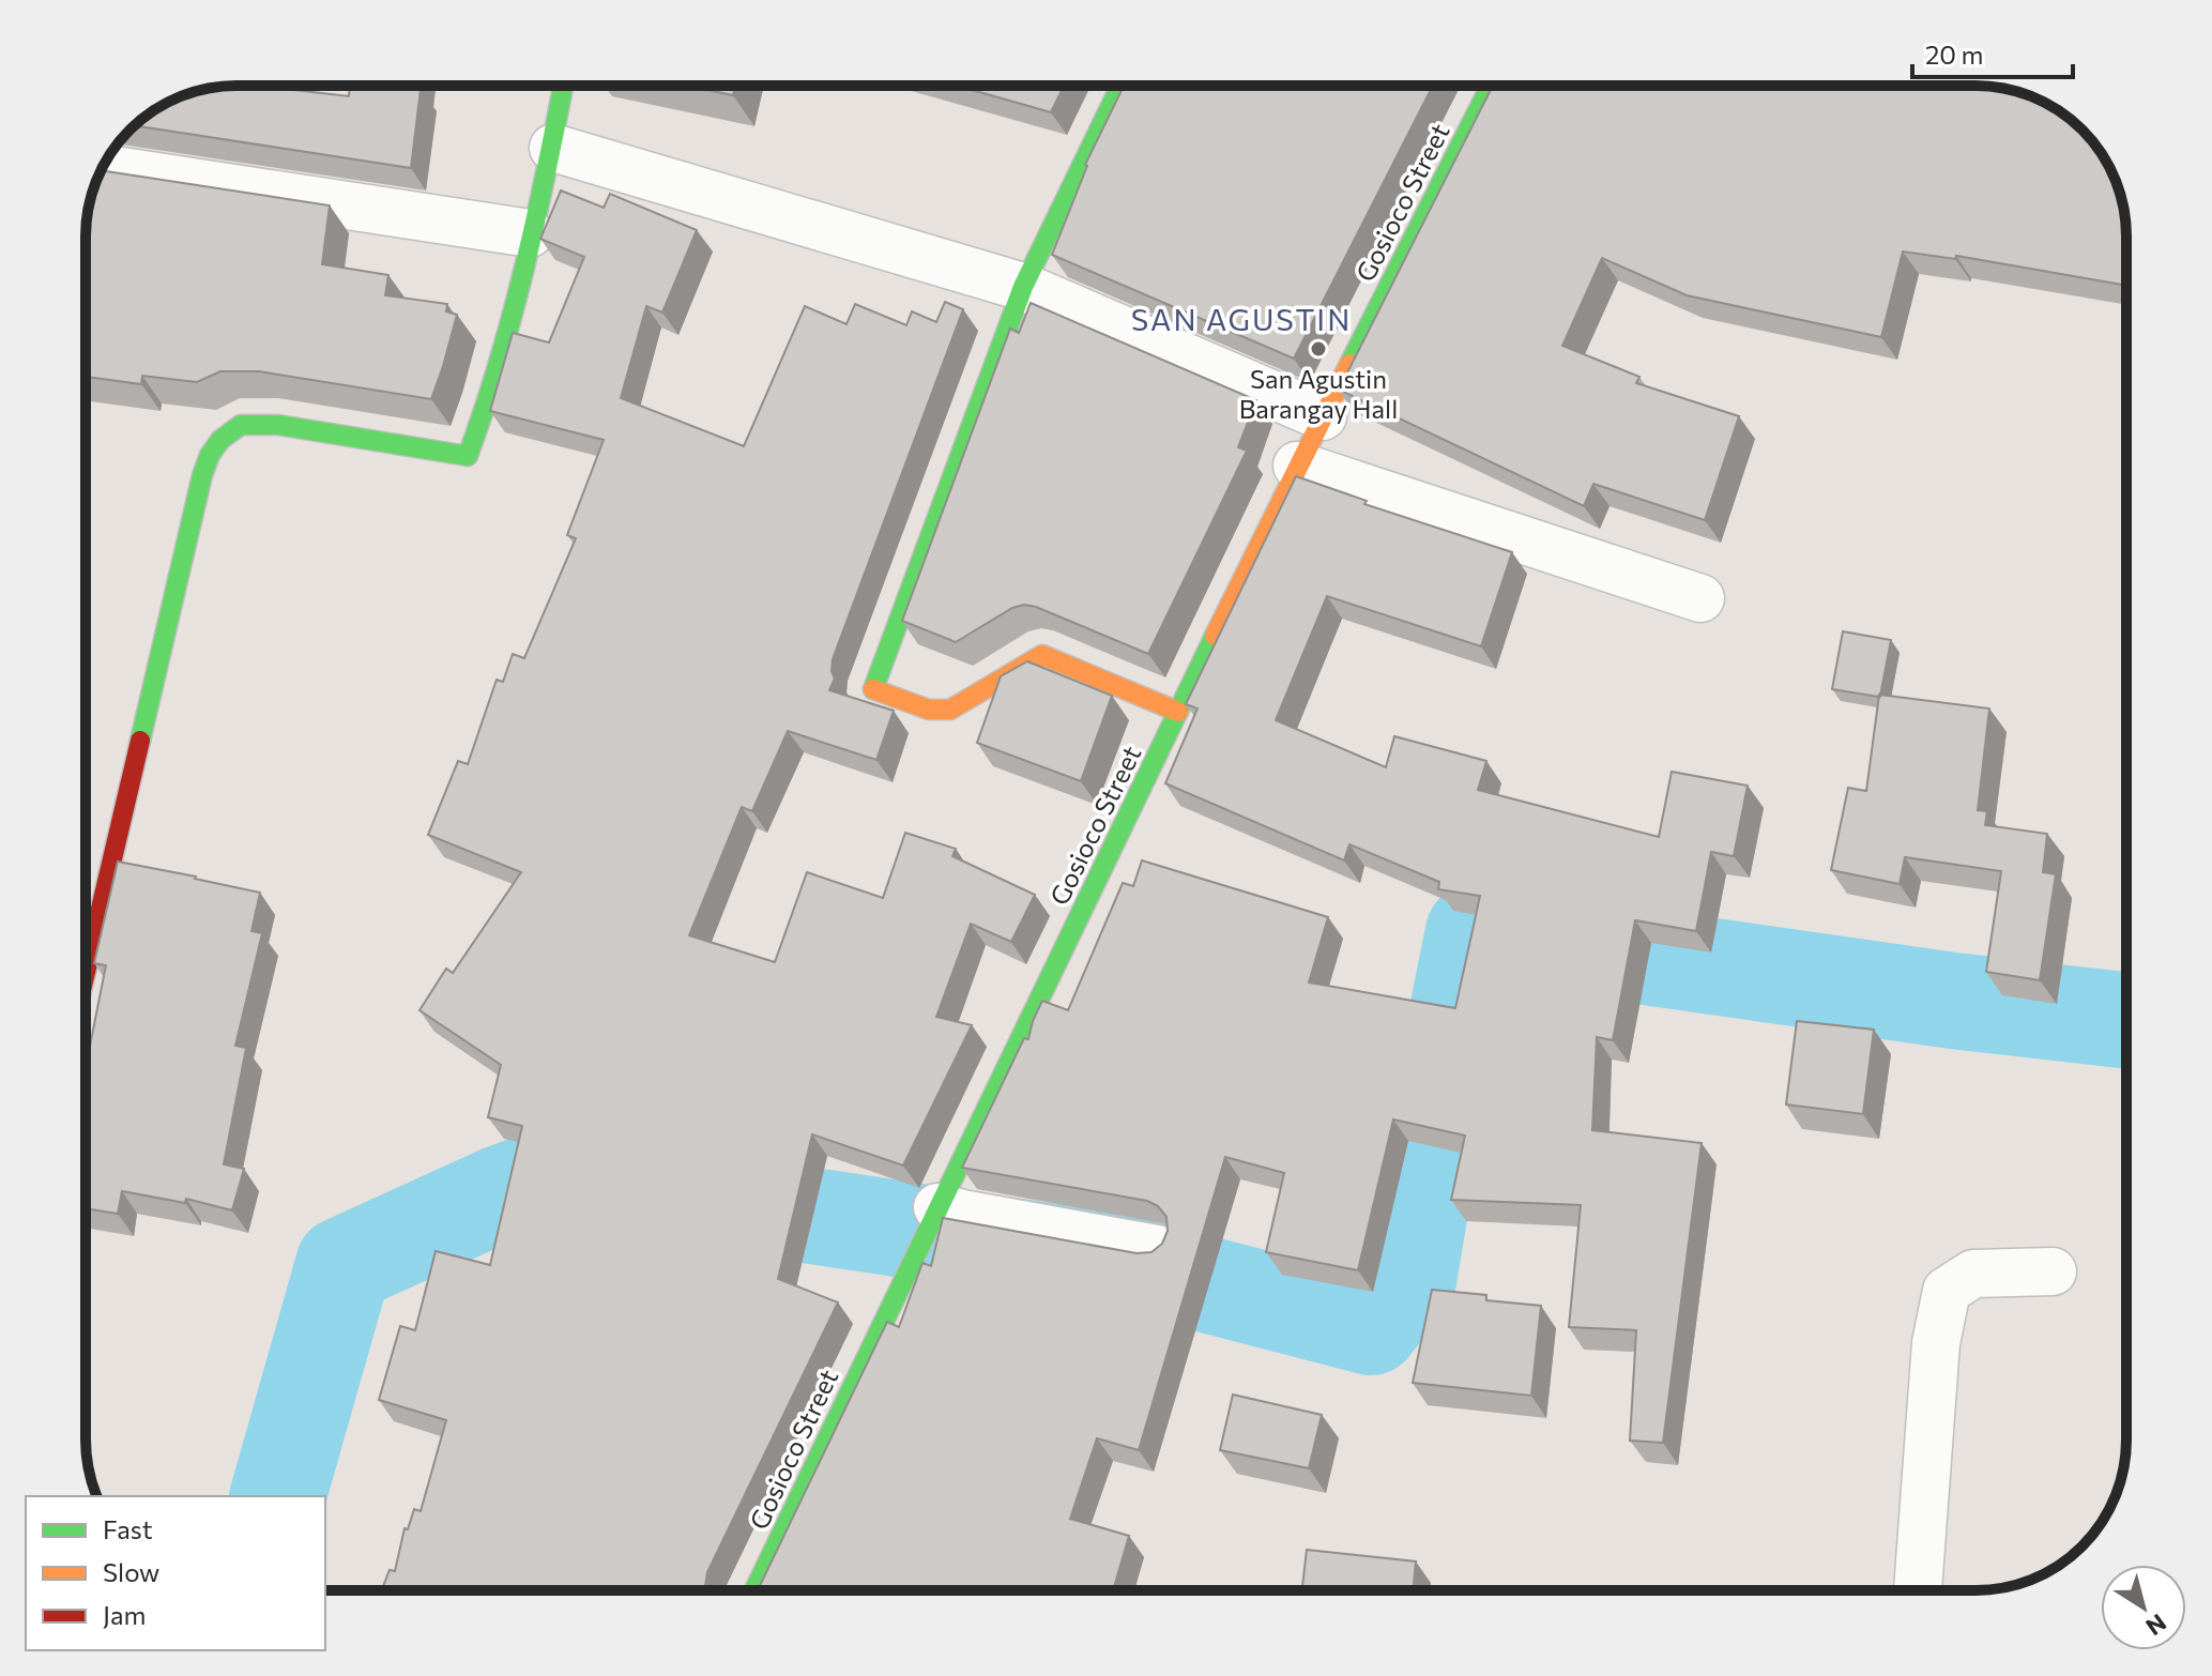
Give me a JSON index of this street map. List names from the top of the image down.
{
  "streets": {
    "street": ["Gosioco Street"]
  },
  "districts": ["SAN AGUSTIN"],
  "places": ["San Agustin Barangay Hall"],
  "legend": ["Fast", "Slow", "Jam"],
  "scale_bar": "20 m",
  "north": "bottom right"
}
